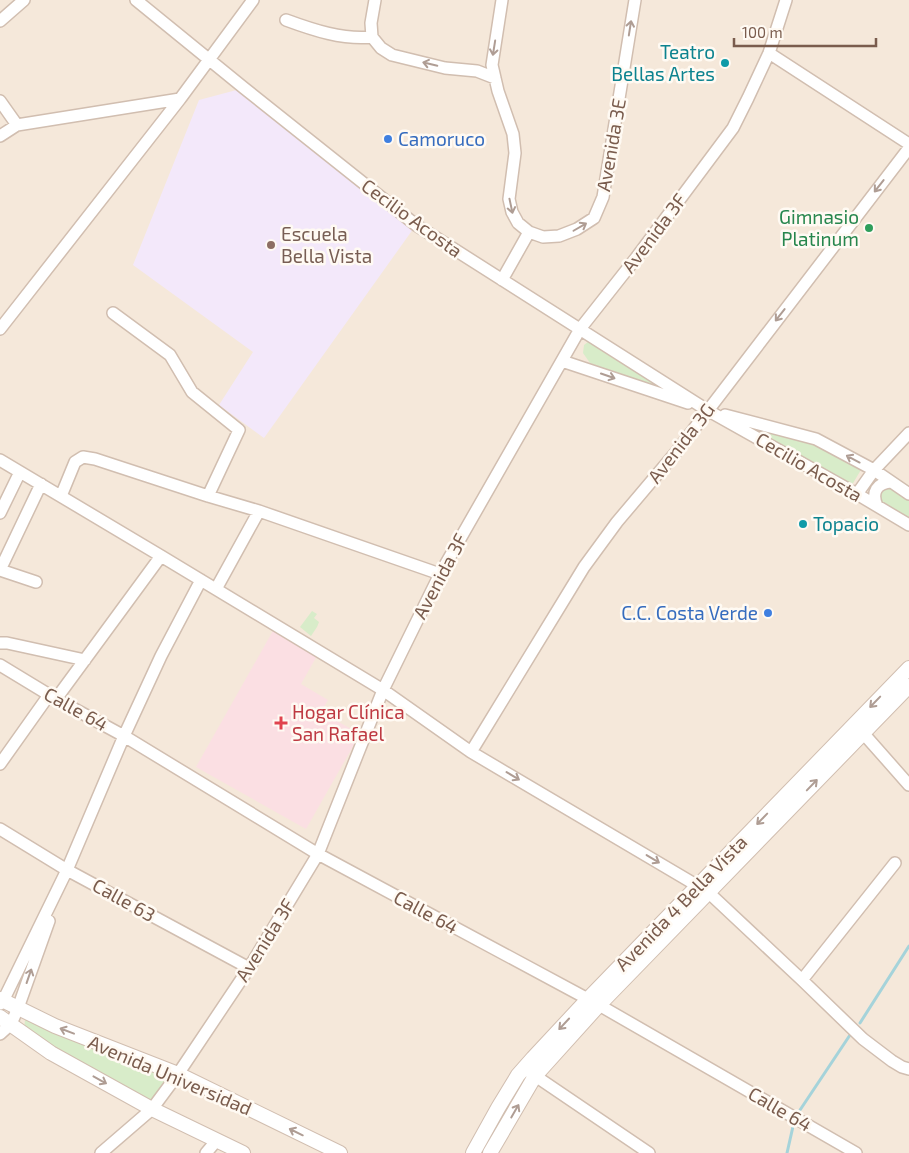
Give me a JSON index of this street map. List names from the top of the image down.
{
  "streets": {
    "street": [
      "Avenida 3E",
      "Cecilio Acosta",
      "Avenida 3F",
      "Avenida 3G",
      "Calle 64",
      "Calle 63",
      "Avenida 4 Bella Vista",
      "Avenida Universidad"
    ]
  },
  "crossings": [
    ["Cecilio Acosta", "Avenida 3F"],
    ["Cecilio Acosta", "Avenida 3G"],
    ["Avenida 3F", "Calle 64"],
    ["Avenida 3F", "Calle 63"],
    ["Avenida 3F", "Avenida Universidad"],
    ["Calle 64", "Avenida 4 Bella Vista"]
  ],
  "one_way": ["Avenida 3E", "Avenida 3G"],
  "places": {
    "other": [
      "Teatro Bellas Artes",
      "Camoruco",
      "Gimnasio Platinum",
      "Escuela Bella Vista",
      "Topacio",
      "C.C. Costa Verde"
    ],
    "health": ["Hogar Clínica San Rafael"]
  },
  "scale_bar": "100 m"
}
